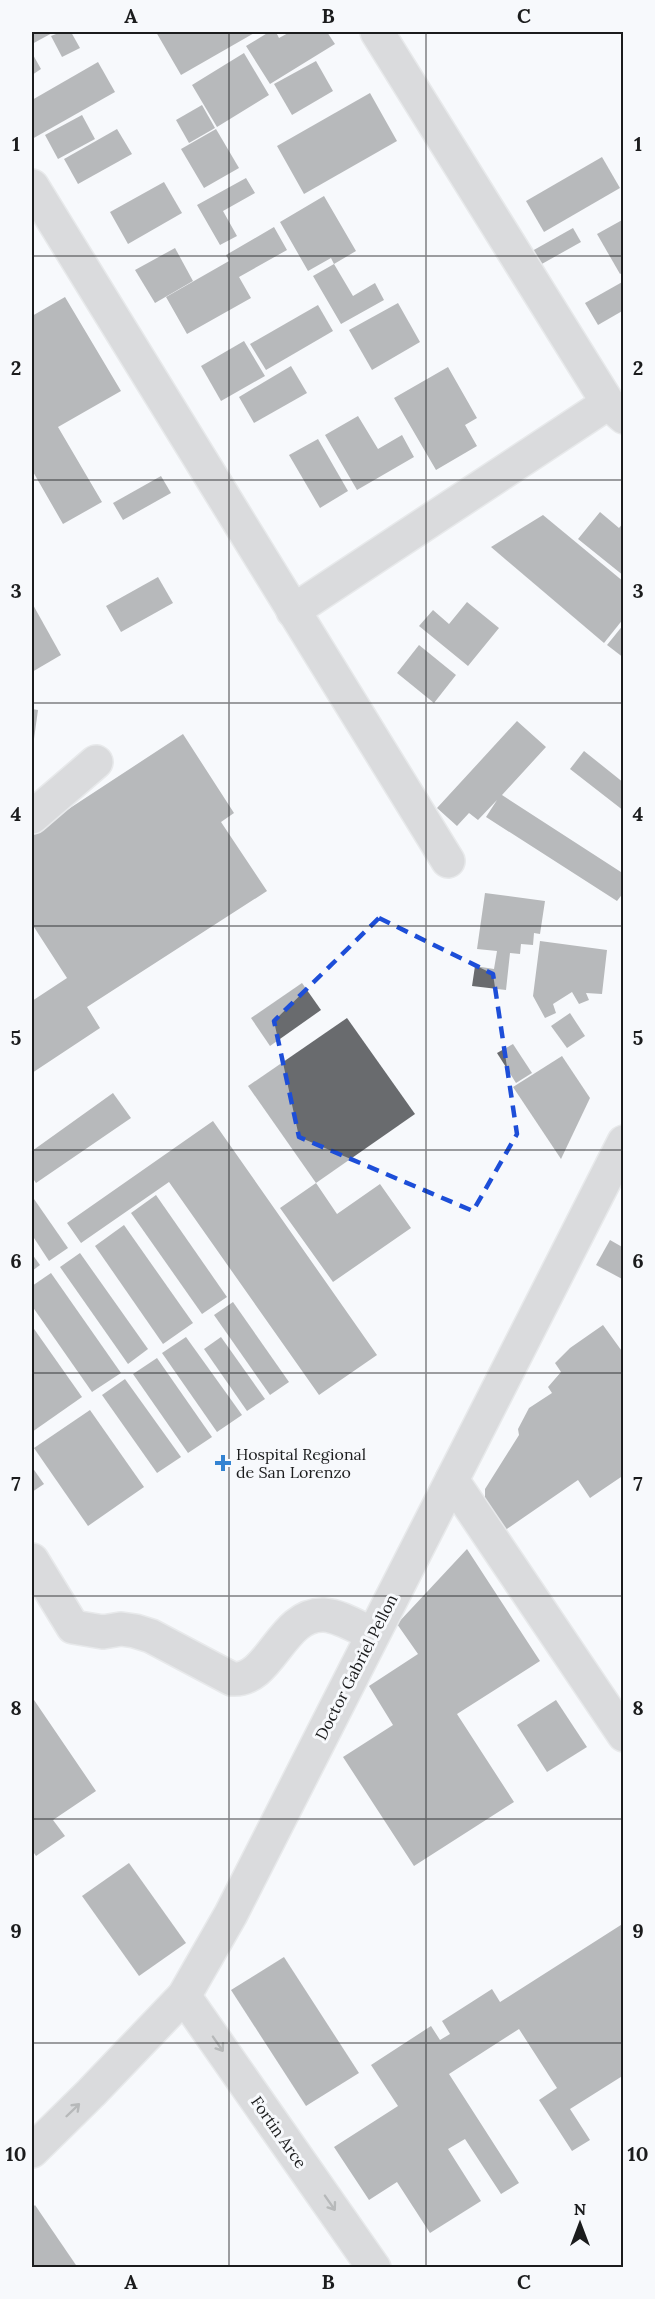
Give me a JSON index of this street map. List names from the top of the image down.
{
  "streets": {
    "street": ["Doctor Gabriel Pellon", "Fortin Arce"]
  },
  "crossings": [
    ["Doctor Gabriel Pellon", "Fortin Arce"]
  ],
  "one_way": ["Fortin Arce"],
  "places": {
    "health": ["Hospital Regional de San Lorenzo"]
  },
  "north": "top",
  "grid": {
    "columns": ["A", "B", "C"],
    "rows": [
      "1",
      "2",
      "3",
      "4",
      "5",
      "6",
      "7",
      "8",
      "9",
      "10"
    ]
  }
}
